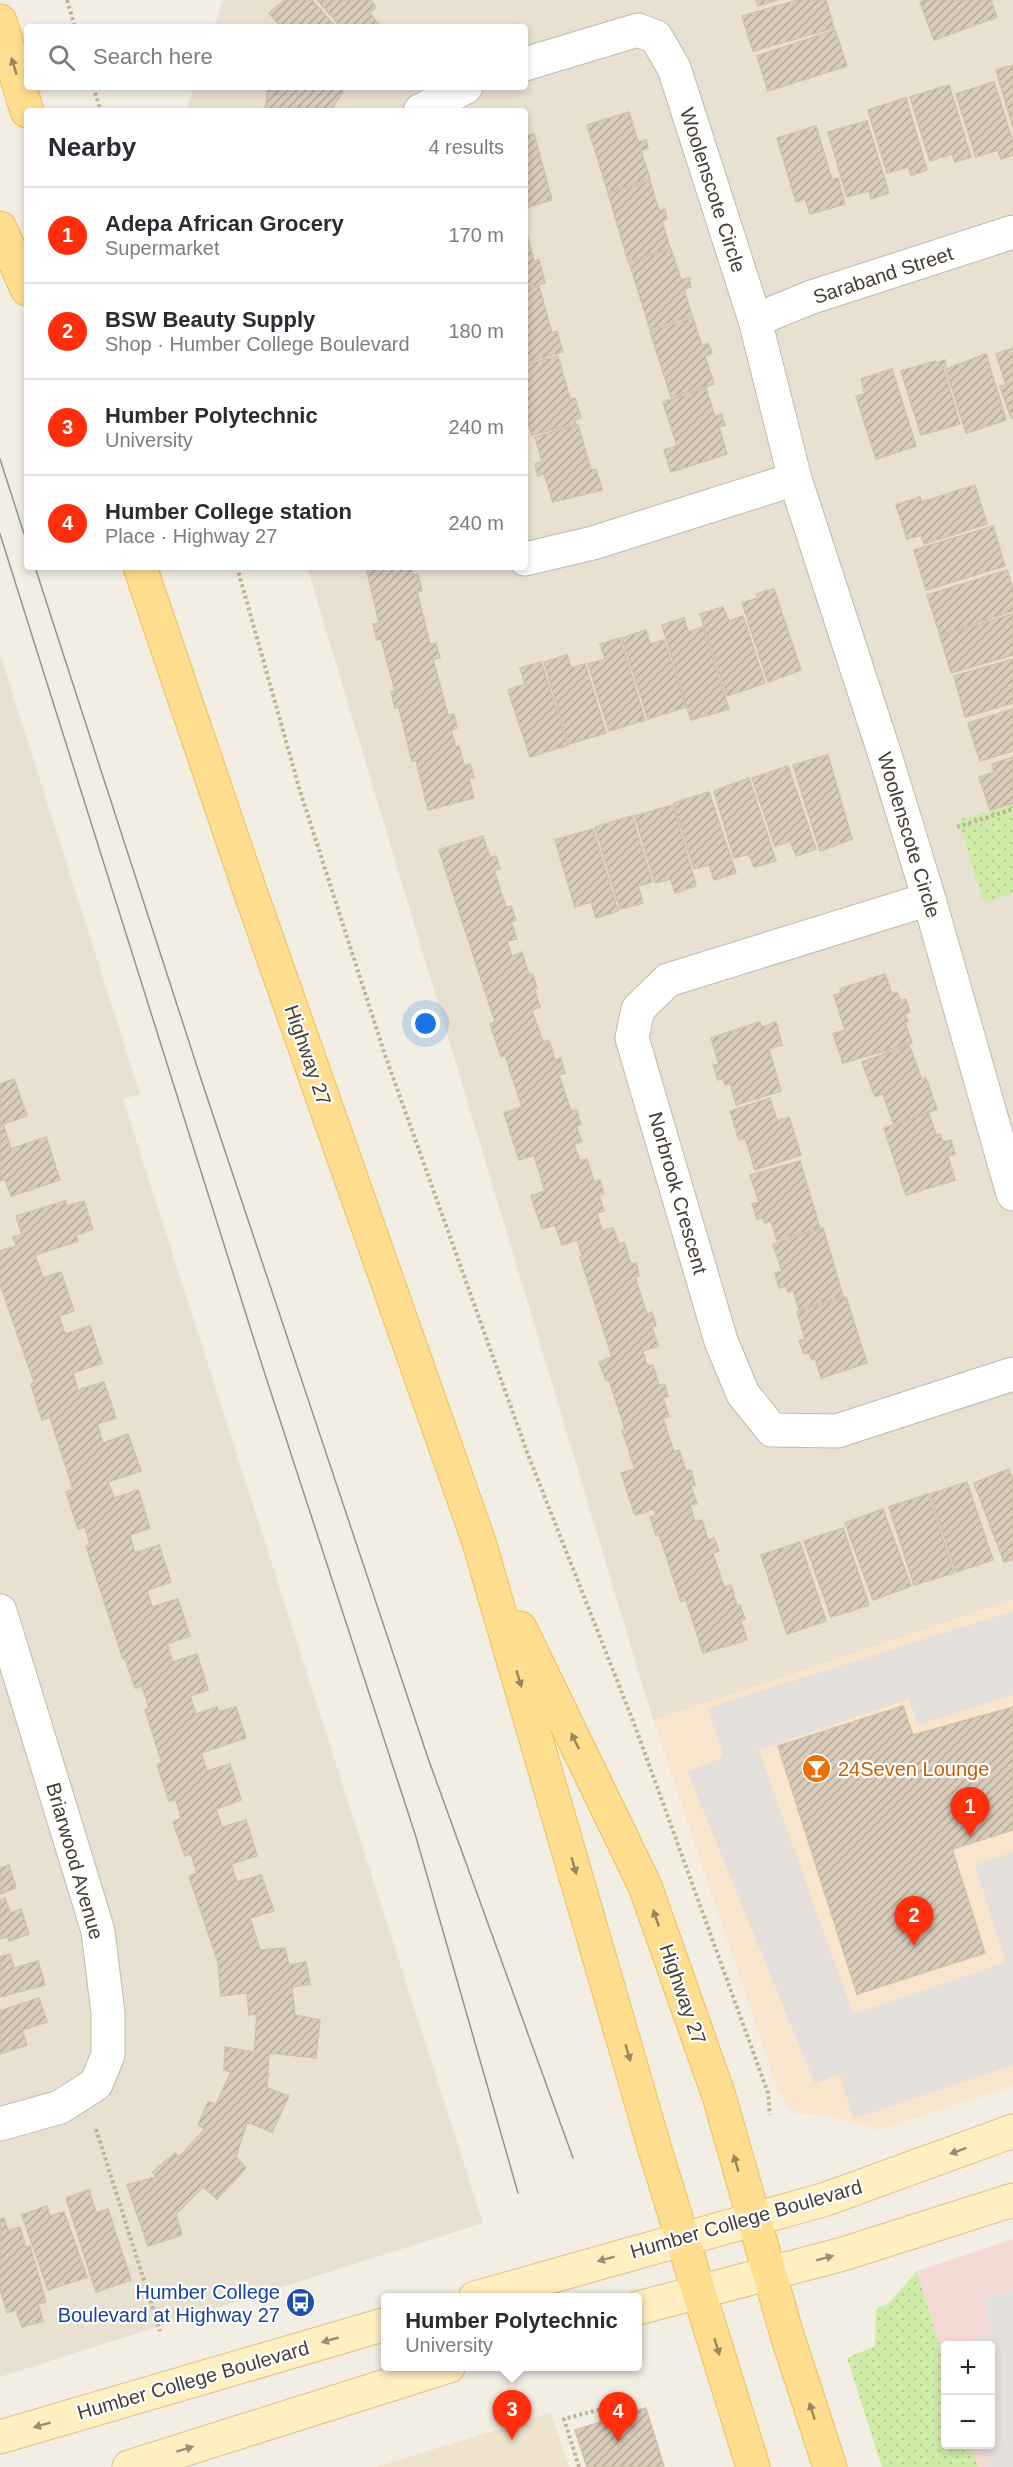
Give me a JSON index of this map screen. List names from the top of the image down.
{
  "streets": {
    "main road": ["Highway 27"],
    "street": [
      "Woolenscote Circle",
      "Saraband Street",
      "Norbrook Crescent",
      "Briarwood Avenue",
      "Humber College Boulevard"
    ]
  },
  "crossings": [
    ["Woolenscote Circle", "Saraband Street"],
    ["Woolenscote Circle", "Norbrook Crescent"],
    ["Highway 27", "Humber College Boulevard"]
  ],
  "places": {
    "bar": ["24Seven Lounge"],
    "bus stop": ["Humber College Boulevard at Highway 27"]
  },
  "page": {
    "search": "Search here",
    "heading": ["Nearby", "4 results"],
    "list": [
      {
        "mark": "1",
        "name": "Adepa African Grocery",
        "note": "Supermarket",
        "value": "170 m"
      },
      {
        "mark": "2",
        "name": "BSW Beauty Supply",
        "note": "Shop · Humber College Boulevard",
        "value": "180 m"
      },
      {
        "mark": "3",
        "name": "Humber Polytechnic",
        "note": "University",
        "value": "240 m"
      },
      {
        "mark": "4",
        "name": "Humber College station",
        "note": "Place · Highway 27",
        "value": "240 m"
      }
    ],
    "pins": [
      "1",
      "2",
      "3",
      "4"
    ],
    "popup": ["Humber Polytechnic", "University"],
    "map_buttons": ["+", "−"]
  }
}
